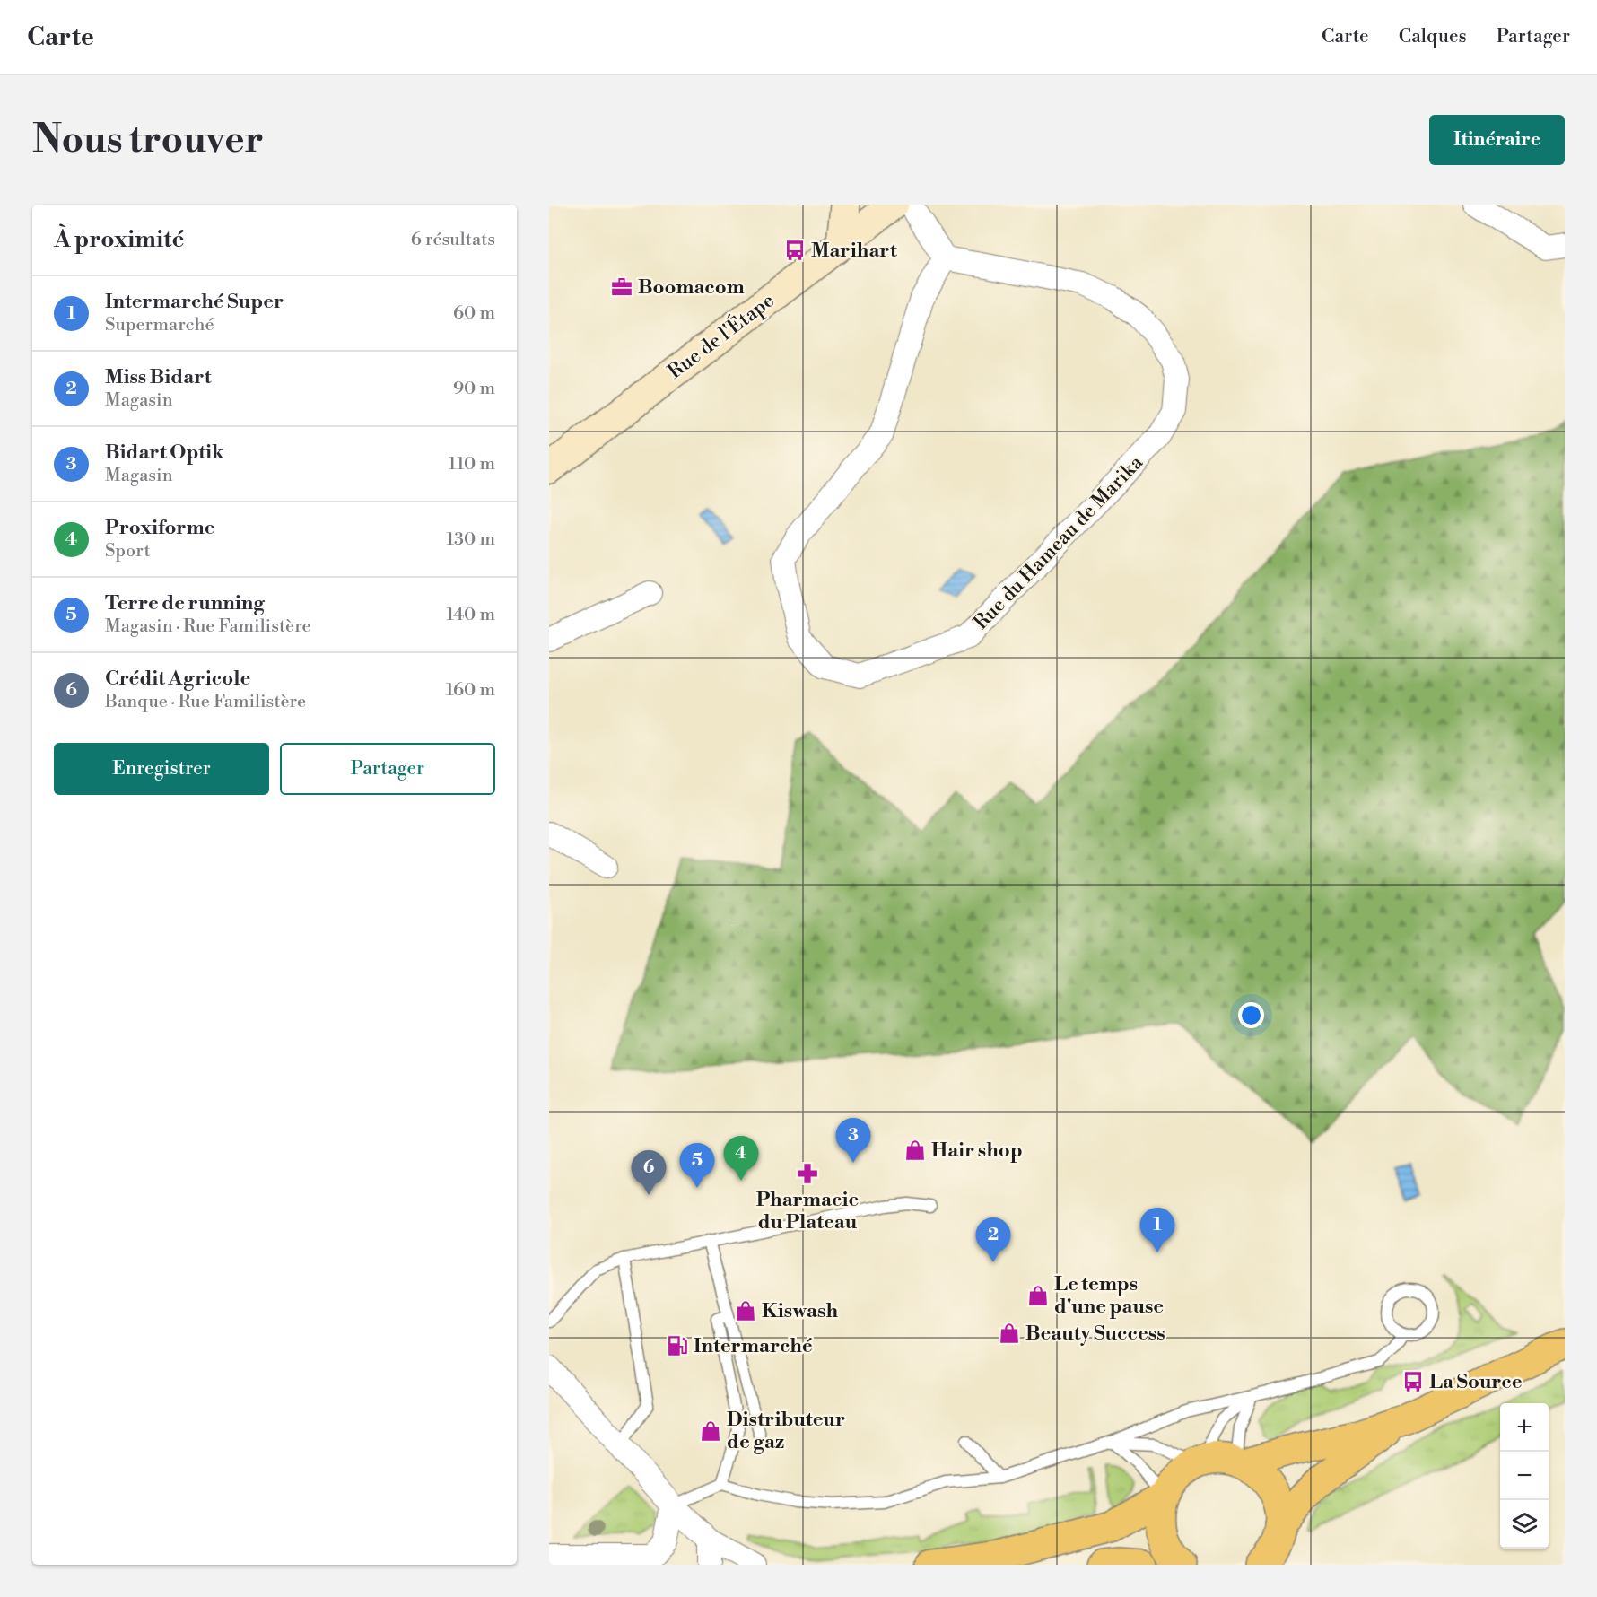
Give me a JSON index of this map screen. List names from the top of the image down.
{
  "streets": {
    "street": ["Rue de l'Étape", "Rue du Hameau de Marika"]
  },
  "places": {
    "bus stop": ["Marihart", "La Source"],
    "office": ["Boomacom"],
    "shop": [
      "Hair shop",
      "Le temps d'une pause",
      "Kiswash",
      "Beauty Success",
      "Distributeur de gaz"
    ],
    "pharmacy": ["Pharmacie du Plateau"],
    "fuel station": ["Intermarché"]
  },
  "page": {
    "header": "Carte",
    "nav": ["Carte", "Calques", "Partager"],
    "buttons": [
      "Itinéraire",
      ["Enregistrer", "Partager"]
    ],
    "title": "Nous trouver",
    "heading": ["À proximité", "6 résultats"],
    "list": [
      {
        "mark": "1",
        "name": "Intermarché Super",
        "note": "Supermarché",
        "value": "60 m"
      },
      {
        "mark": "2",
        "name": "Miss Bidart",
        "note": "Magasin",
        "value": "90 m"
      },
      {
        "mark": "3",
        "name": "Bidart Optik",
        "note": "Magasin",
        "value": "110 m"
      },
      {
        "mark": "4",
        "name": "Proxiforme",
        "note": "Sport",
        "value": "130 m"
      },
      {
        "mark": "5",
        "name": "Terre de running",
        "note": "Magasin · Rue Familistère",
        "value": "140 m"
      },
      {
        "mark": "6",
        "name": "Crédit Agricole",
        "note": "Banque · Rue Familistère",
        "value": "160 m"
      }
    ],
    "pins": [
      "3",
      "4",
      "5",
      "6",
      "1",
      "2"
    ],
    "map_buttons": ["+", "−"]
  }
}
